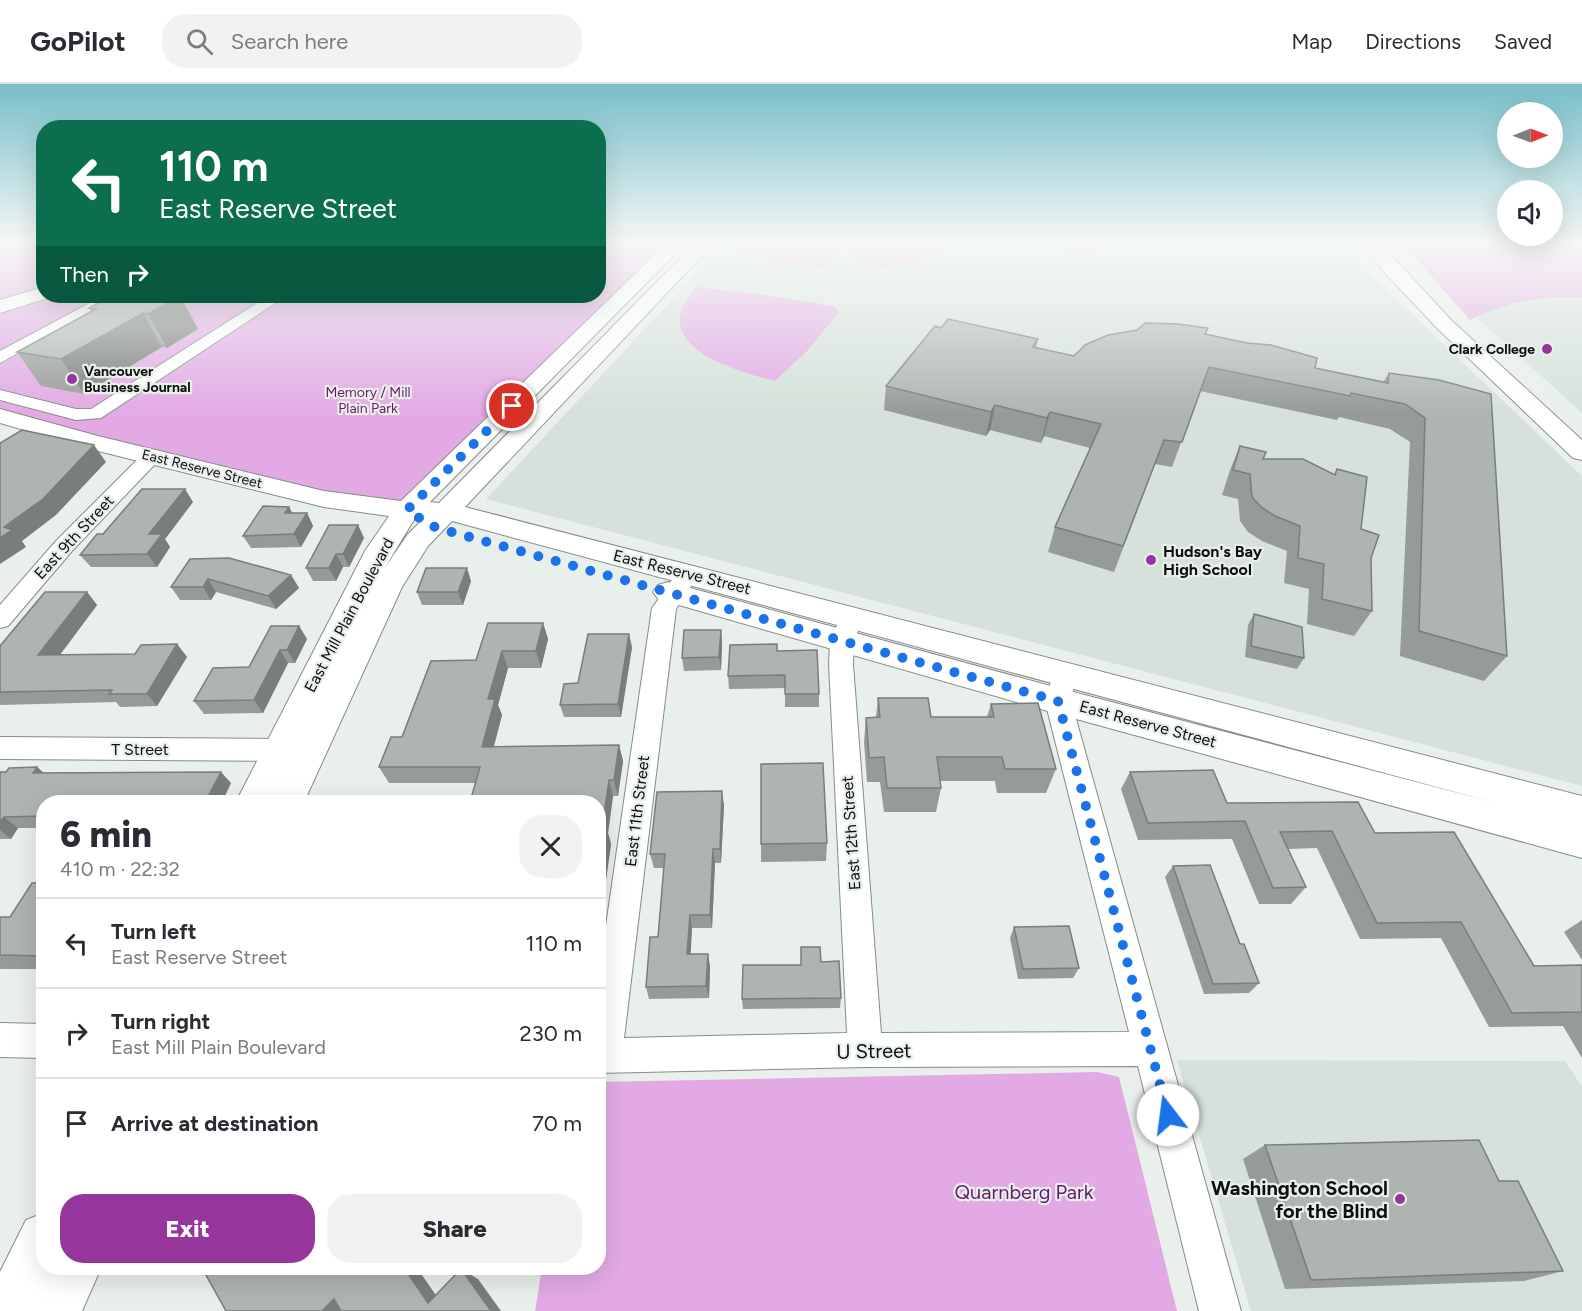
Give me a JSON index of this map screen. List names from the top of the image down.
{
  "streets": {
    "street": [
      "East Reserve Street",
      "East 9th Street",
      "East Mill Plain Boulevard",
      "T Street",
      "East 11th Street",
      "East 12th Street",
      "U Street"
    ]
  },
  "crossings": [
    ["East Reserve Street", "East 9th Street"],
    ["East Reserve Street", "East Mill Plain Boulevard"],
    ["East Reserve Street", "East 11th Street"],
    ["East Reserve Street", "East 12th Street"],
    ["East Mill Plain Boulevard", "T Street"],
    ["East 12th Street", "U Street"]
  ],
  "parks": ["Memory / Mill Plain Park", "Quarnberg Park"],
  "places": [
    "Clark College",
    "Vancouver Business Journal",
    "Hudson's Bay High School",
    "Washington School for the Blind"
  ],
  "north": "right",
  "page": {
    "header": "GoPilot",
    "search": "Search here",
    "nav": ["Map", "Directions", "Saved"],
    "turn": ["110 m", "East Reserve Street"],
    "then": "Then",
    "heading": ["6 min", "410 m · 22:32"],
    "list": [
      {
        "name": "Turn left",
        "note": "East Reserve Street",
        "value": "110 m"
      },
      {
        "name": "Turn right",
        "note": "East Mill Plain Boulevard",
        "value": "230 m"
      },
      {
        "name": "Arrive at destination",
        "value": "70 m"
      }
    ],
    "buttons": ["Exit", "Share"]
  }
}
